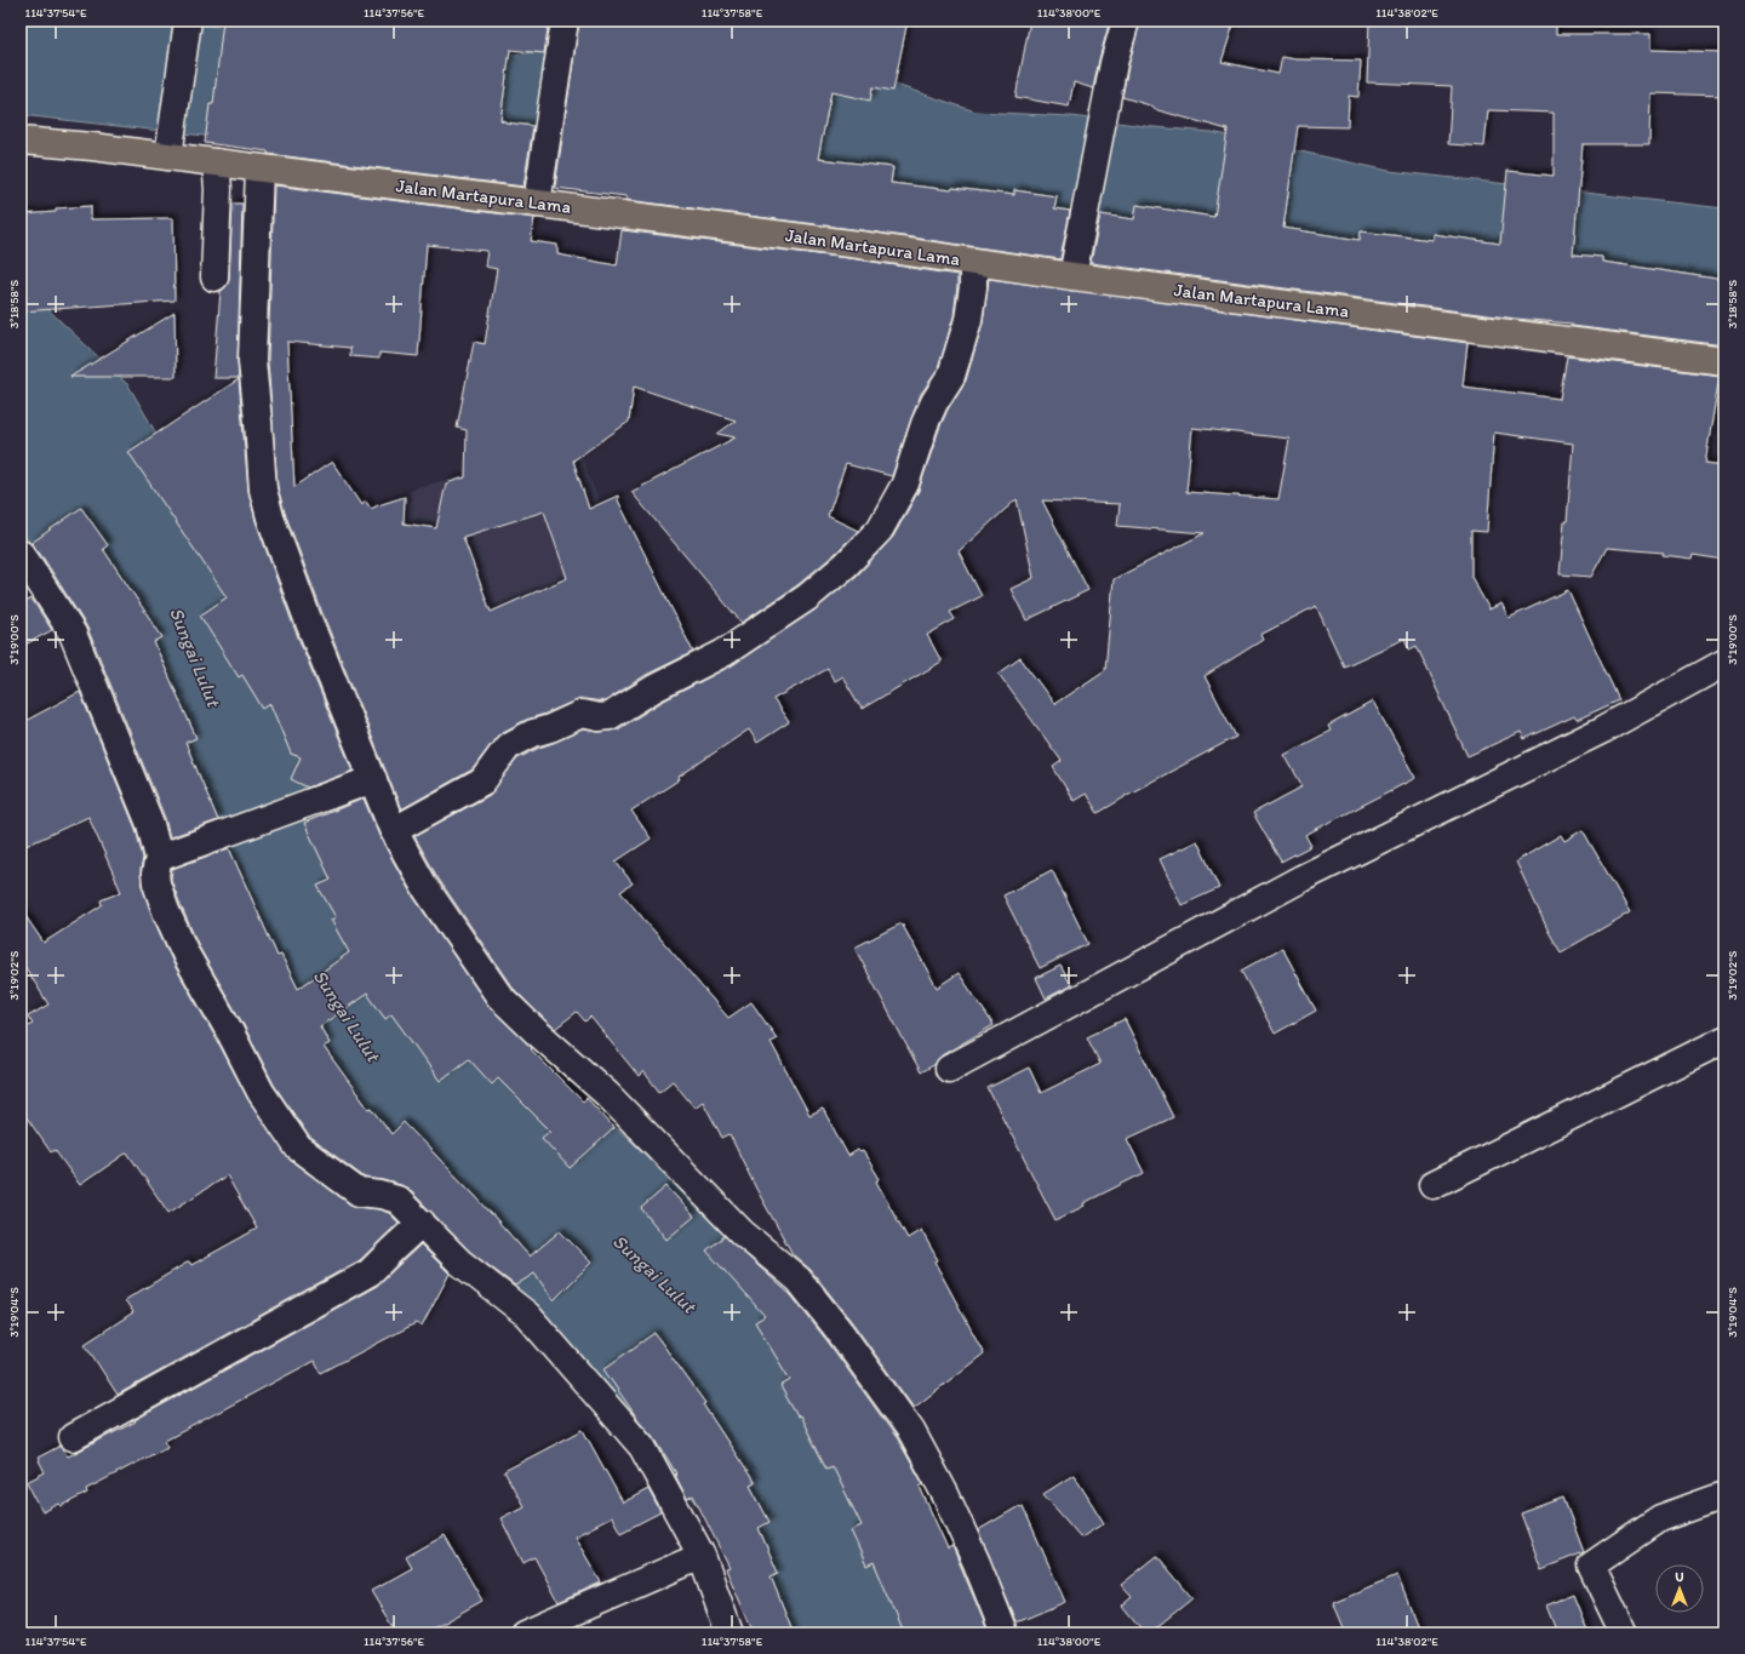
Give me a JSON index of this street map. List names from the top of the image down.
{
  "streets": {
    "main road": ["Jalan Martapura Lama"]
  },
  "water": ["Sungai Lulut"],
  "north": "top",
  "coordinates": [
    "114°37'54\"E",
    "114°37'56\"E",
    "114°37'58\"E",
    "114°38'00\"E",
    "114°38'02\"E",
    "3°18'58\"S",
    "3°19'00\"S",
    "3°19'02\"S",
    "3°19'04\"S"
  ]
}
